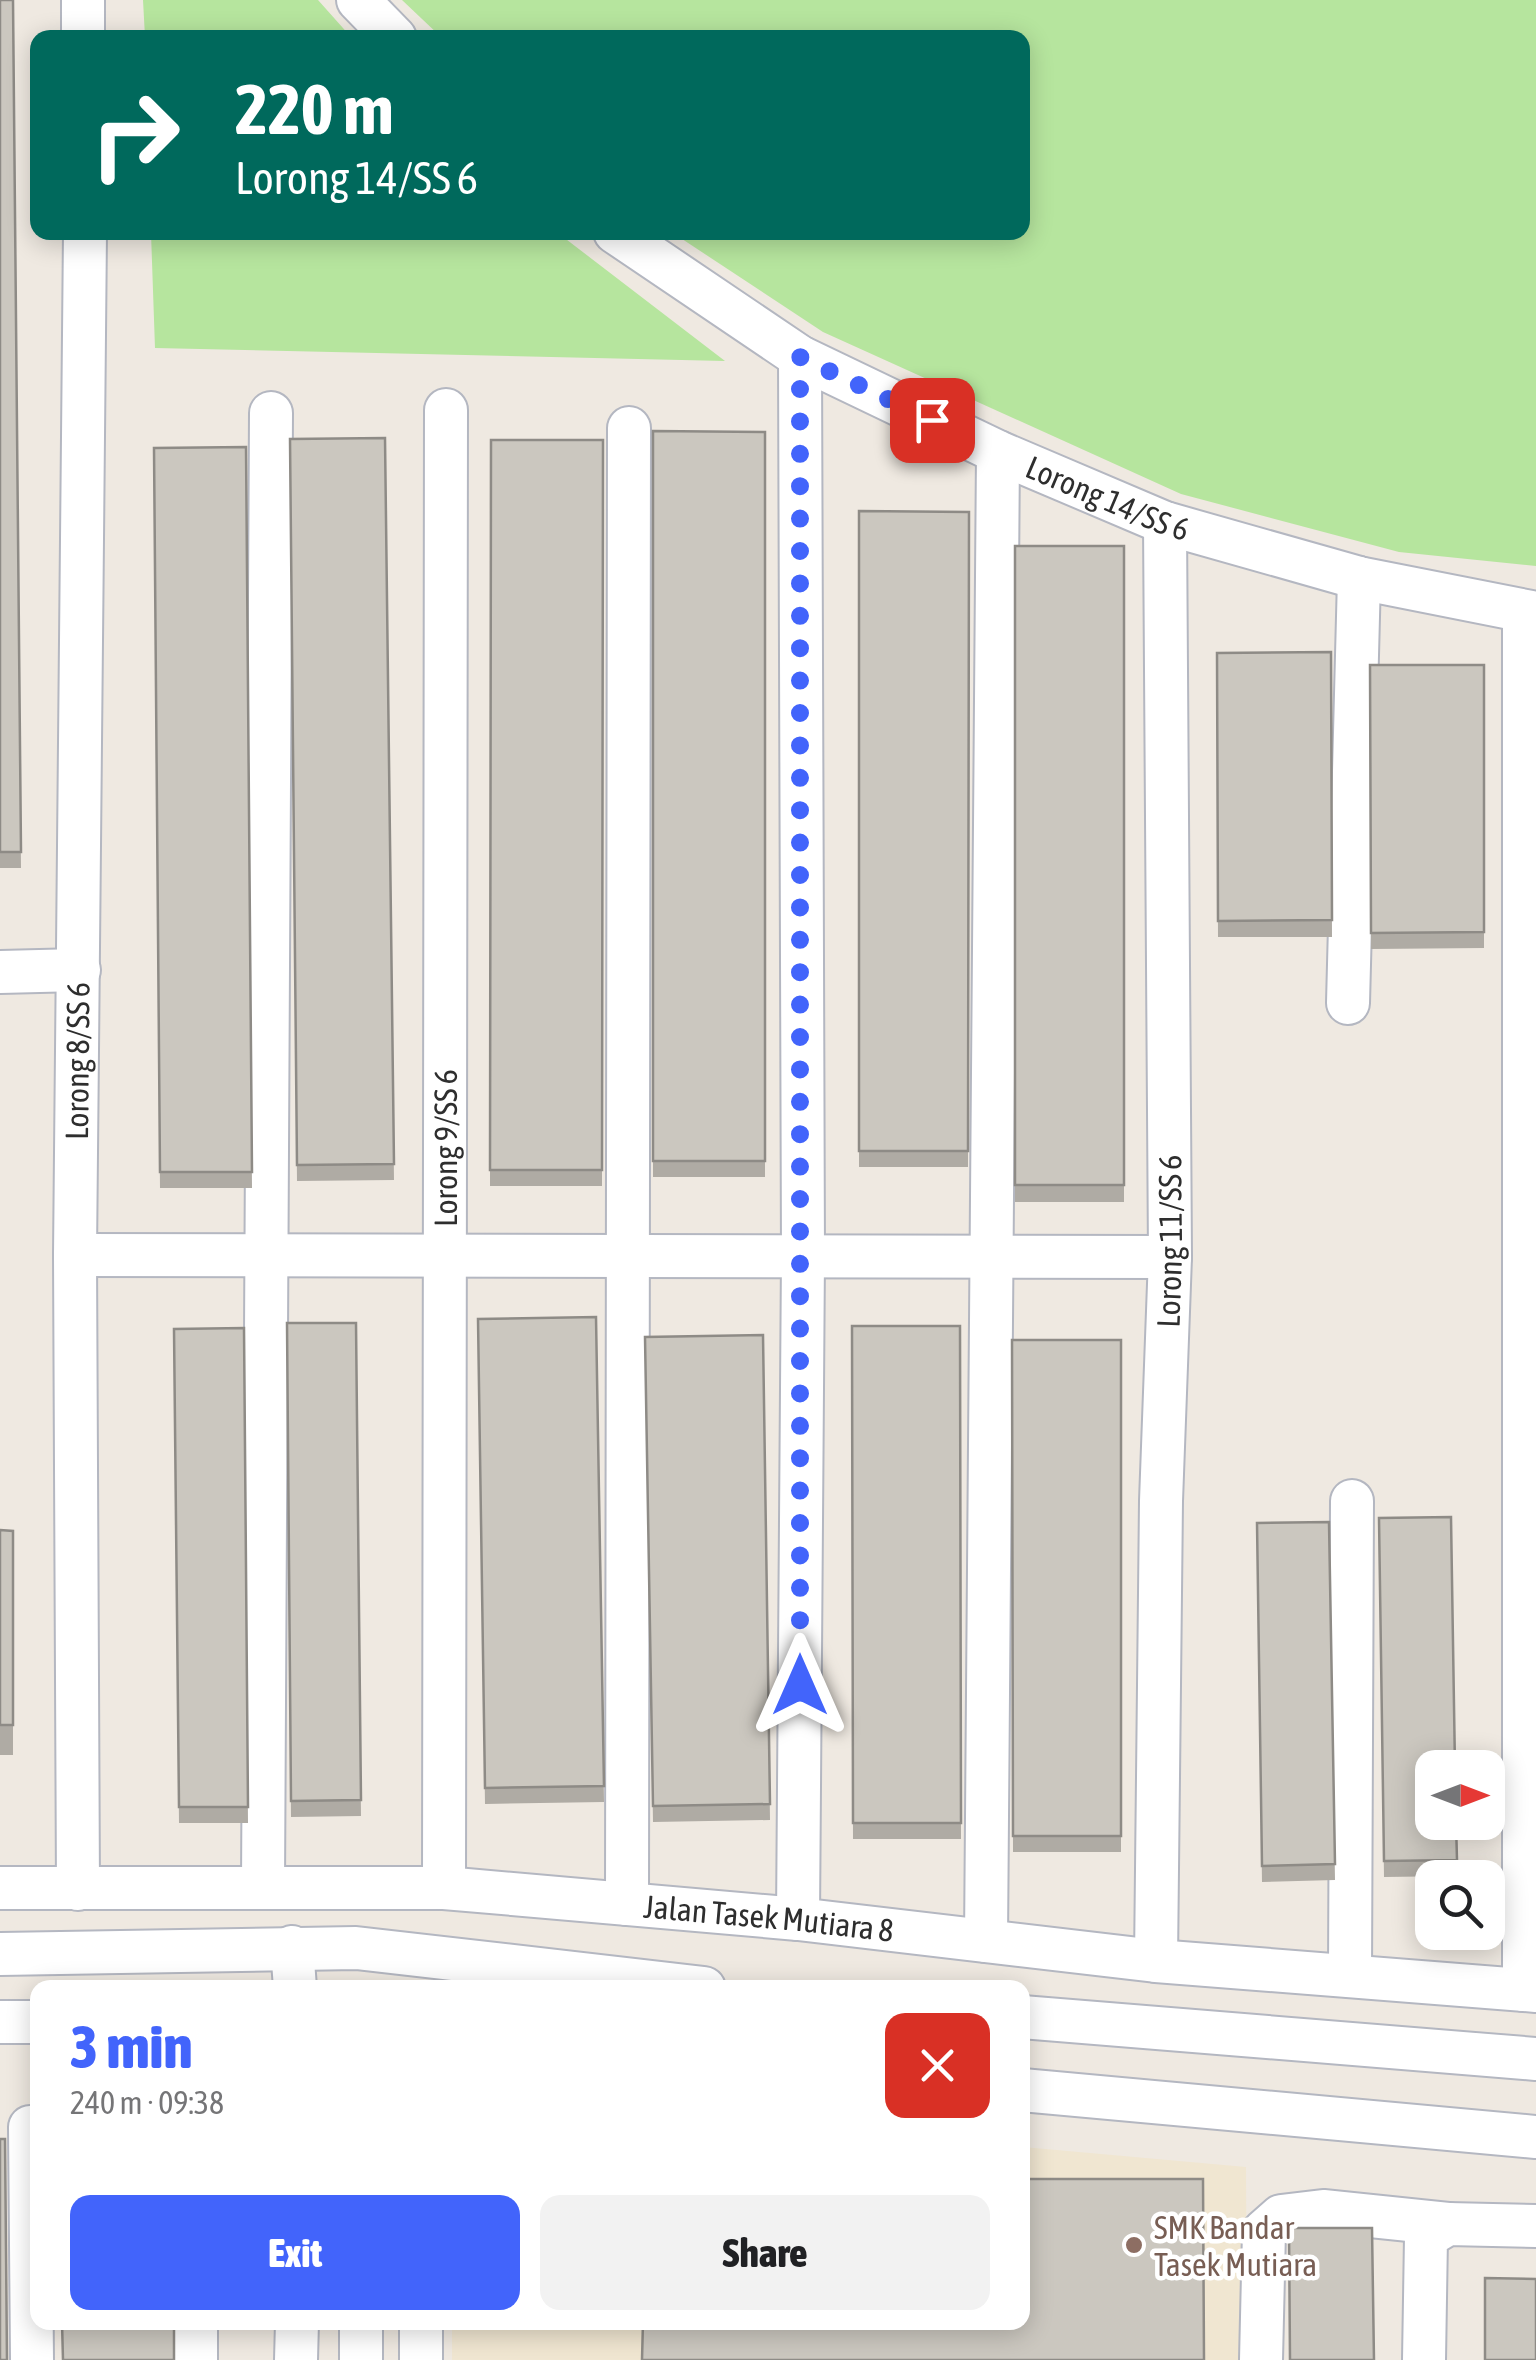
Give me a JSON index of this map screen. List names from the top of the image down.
{
  "streets": {
    "street": [
      "Lorong 14/SS 6",
      "Lorong 8/SS 6",
      "Lorong 9/SS 6",
      "Lorong 11/SS 6",
      "Jalan Tasek Mutiara 8"
    ]
  },
  "crossings": [
    ["Lorong 14/SS 6", "Lorong 11/SS 6"],
    ["Lorong 8/SS 6", "Jalan Tasek Mutiara 8"],
    ["Lorong 9/SS 6", "Jalan Tasek Mutiara 8"],
    ["Lorong 11/SS 6", "Jalan Tasek Mutiara 8"]
  ],
  "places": ["SMK Bandar Tasek Mutiara"],
  "north": "right",
  "page": {
    "turn": ["220 m", "Lorong 14/SS 6"],
    "heading": ["3 min", "240 m · 09:38"],
    "buttons": ["Exit", "Share"]
  }
}
